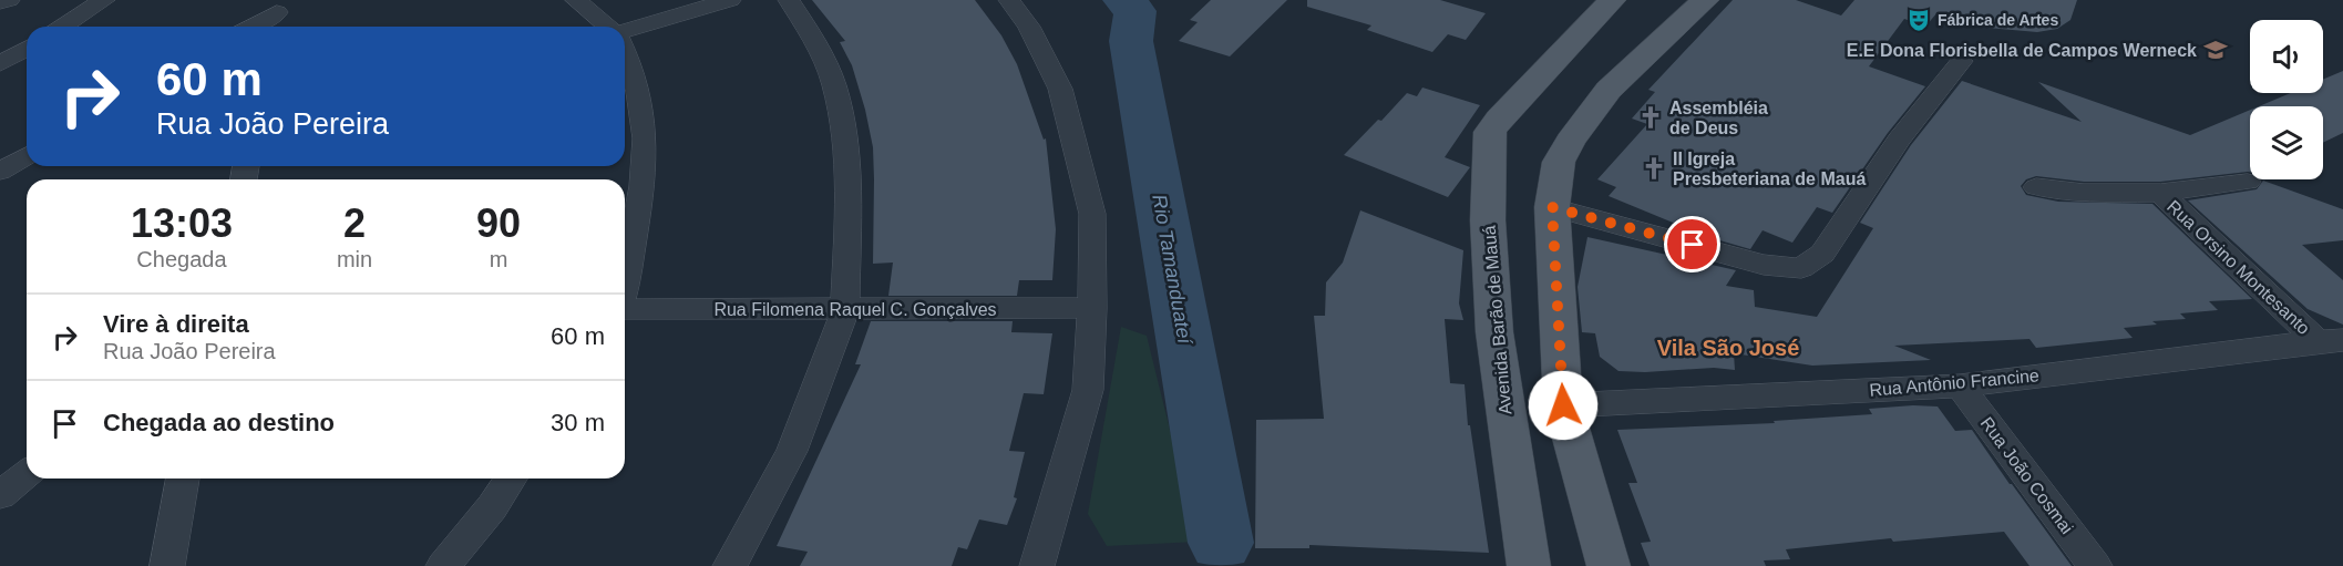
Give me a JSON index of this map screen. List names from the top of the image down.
{
  "streets": {
    "main road": ["Avenida Barão de Mauá"],
    "street": [
      "Rua Orsino Montesanto",
      "Rua Filomena Raquel C. Gonçalves",
      "Rua Antônio Francine",
      "Rua João Cosmai"
    ]
  },
  "crossings": [
    ["Rua Orsino Montesanto", "Rua Antônio Francine"],
    ["Rua Antônio Francine", "Rua João Cosmai"]
  ],
  "districts": ["Vila São José"],
  "water": ["Rio Tamanduateí"],
  "places": {
    "theatre": ["Fábrica de Artes"],
    "school or university": ["E.E Dona Florisbella de Campos Werneck"],
    "church": ["Assembléia de Deus", "II Igreja Presbeteriana de Mauá"]
  },
  "page": {
    "turn": ["60 m", "Rua João Pereira"],
    "eta": [
      "13:03",
      "Chegada",
      "2",
      "min",
      "90",
      "m"
    ],
    "list": [
      {
        "name": "Vire à direita",
        "note": "Rua João Pereira",
        "value": "60 m"
      },
      {
        "name": "Chegada ao destino",
        "value": "30 m"
      }
    ]
  }
}
